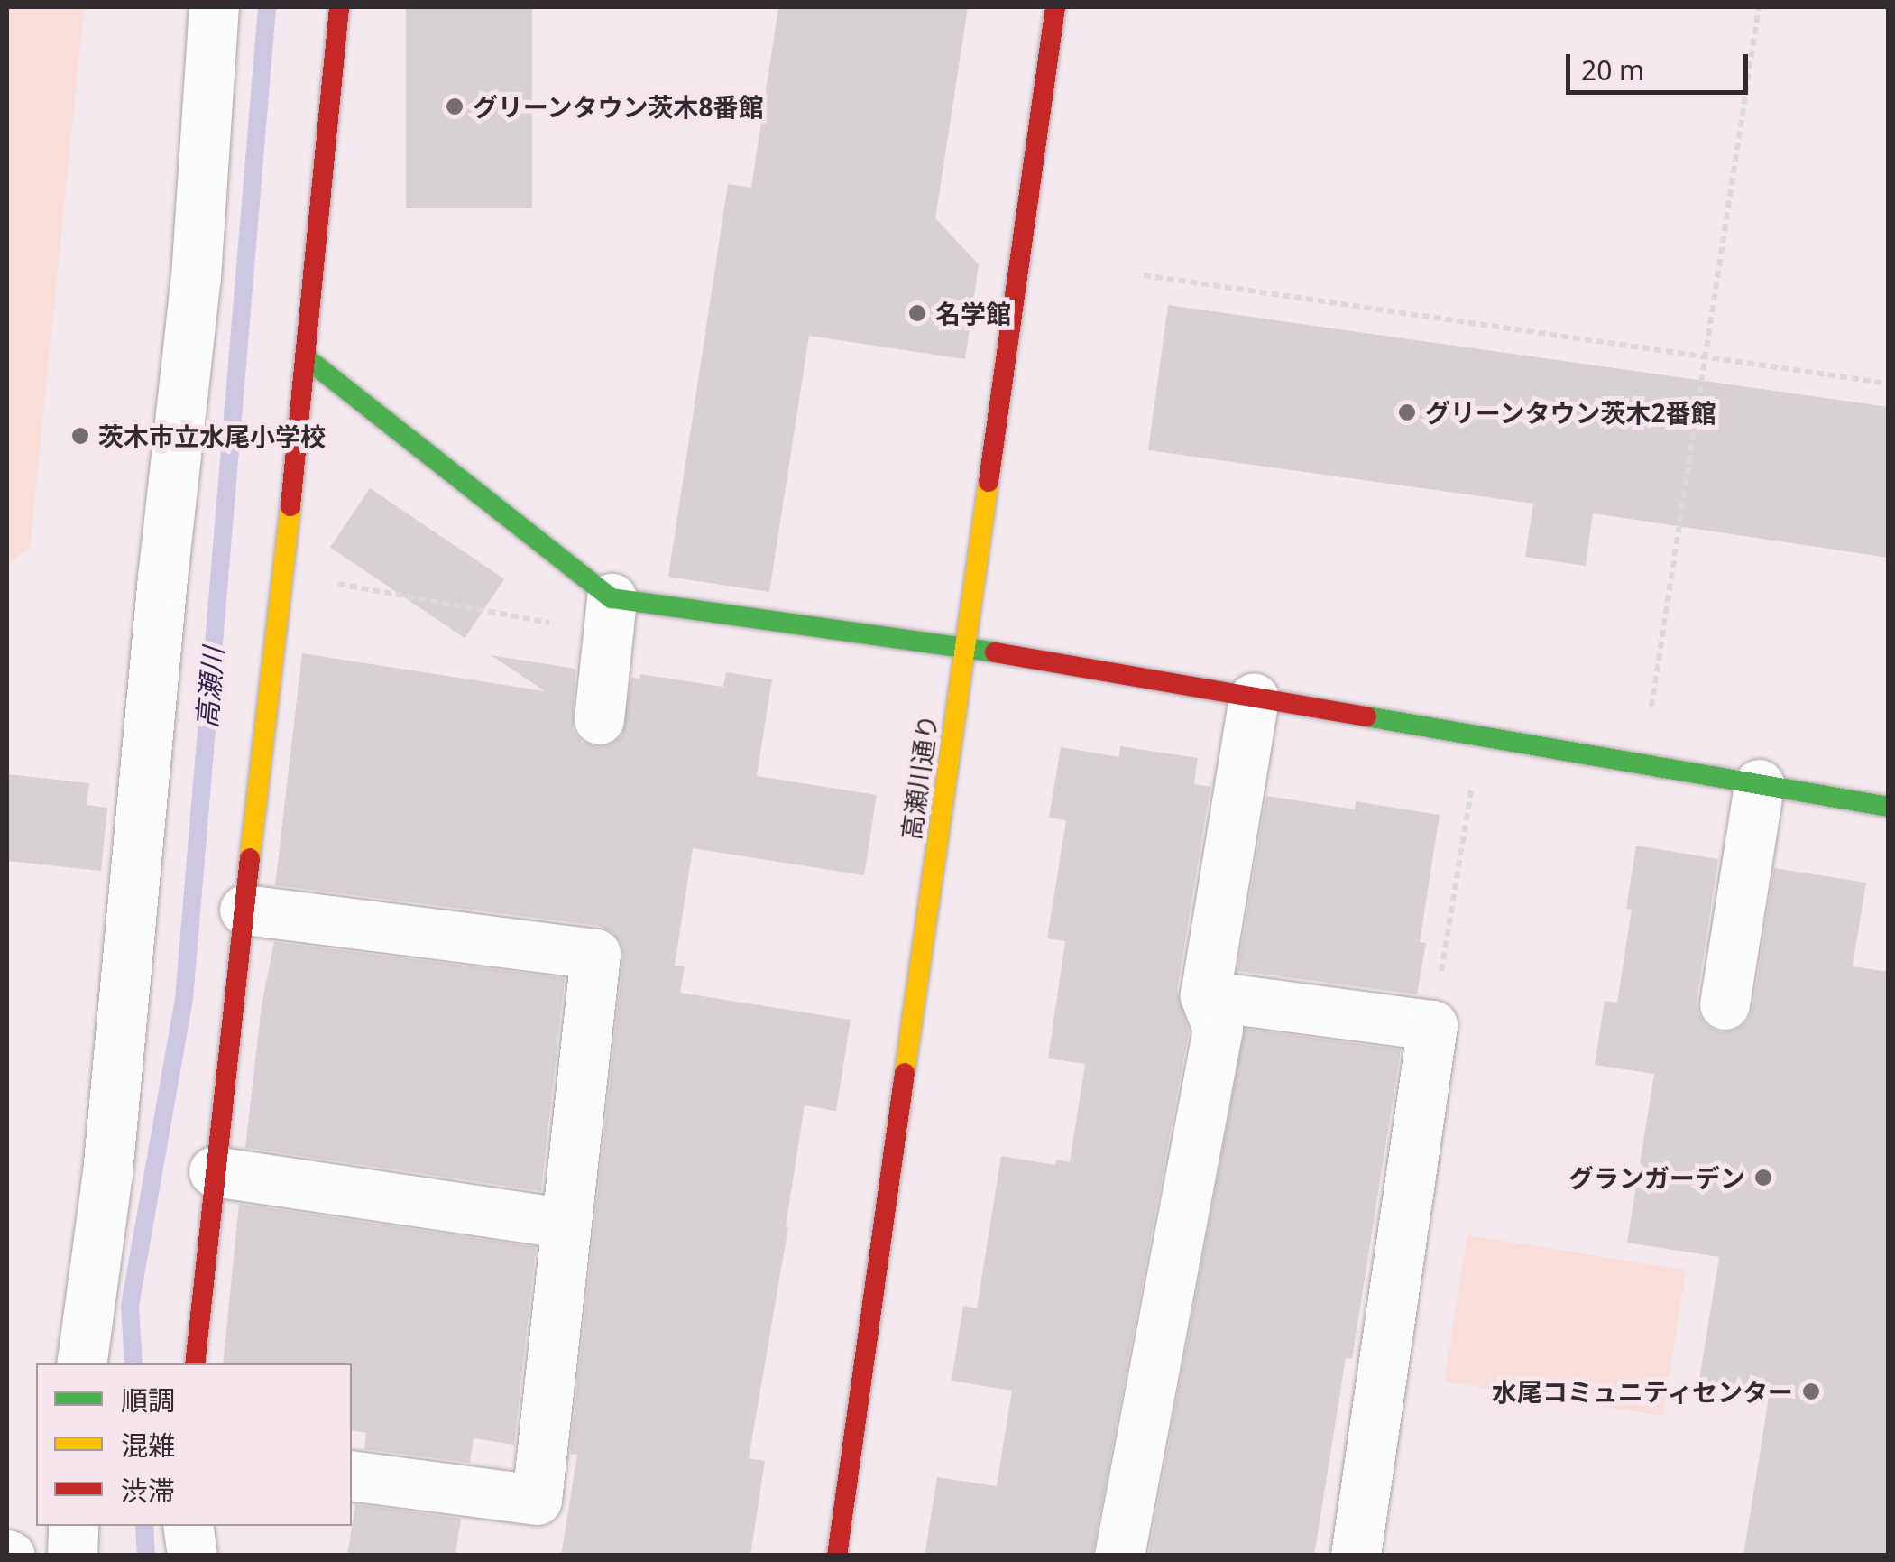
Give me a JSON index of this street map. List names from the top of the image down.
{
  "streets": {
    "street": ["高瀬川通り"]
  },
  "water": ["高瀬川"],
  "places": [
    "グリーンタウン茨木8番館",
    "名学館",
    "グリーンタウン茨木2番館",
    "茨木市立水尾小学校",
    "グランガーデン",
    "水尾コミュニティセンター"
  ],
  "legend": ["順調", "混雑", "渋滞"],
  "scale_bar": "20 m"
}
